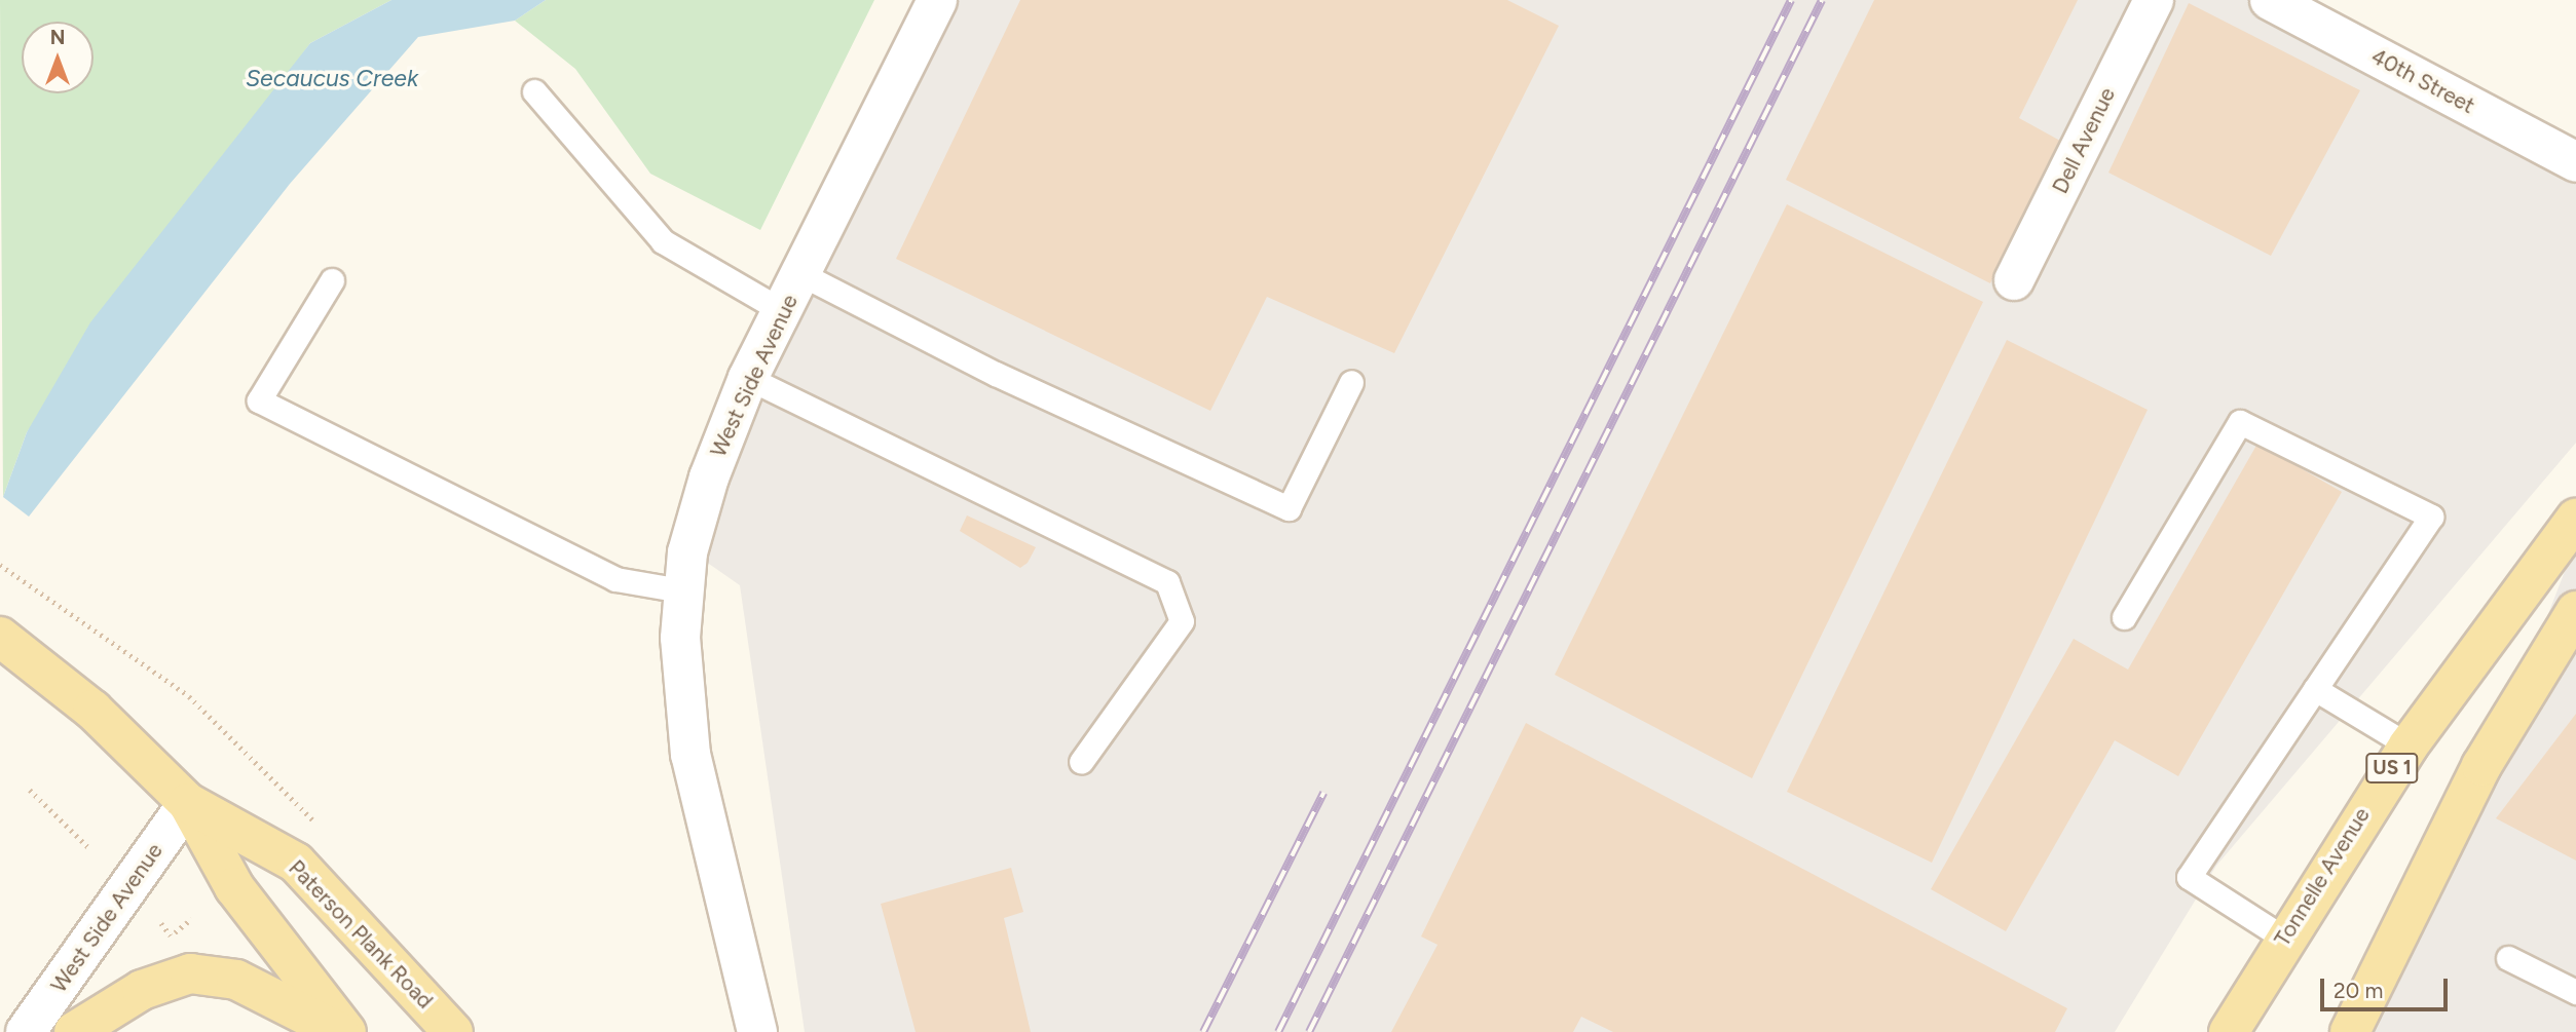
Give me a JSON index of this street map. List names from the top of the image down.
{
  "streets": {
    "main road": ["US 1", "Tonnelle Avenue", "Paterson Plank Road"],
    "street": ["40th Street", "Dell Avenue", "West Side Avenue"]
  },
  "crossings": [
    ["West Side Avenue", "Paterson Plank Road"]
  ],
  "water": ["Secaucus Creek"],
  "scale_bar": "20 m",
  "north": "top"
}
